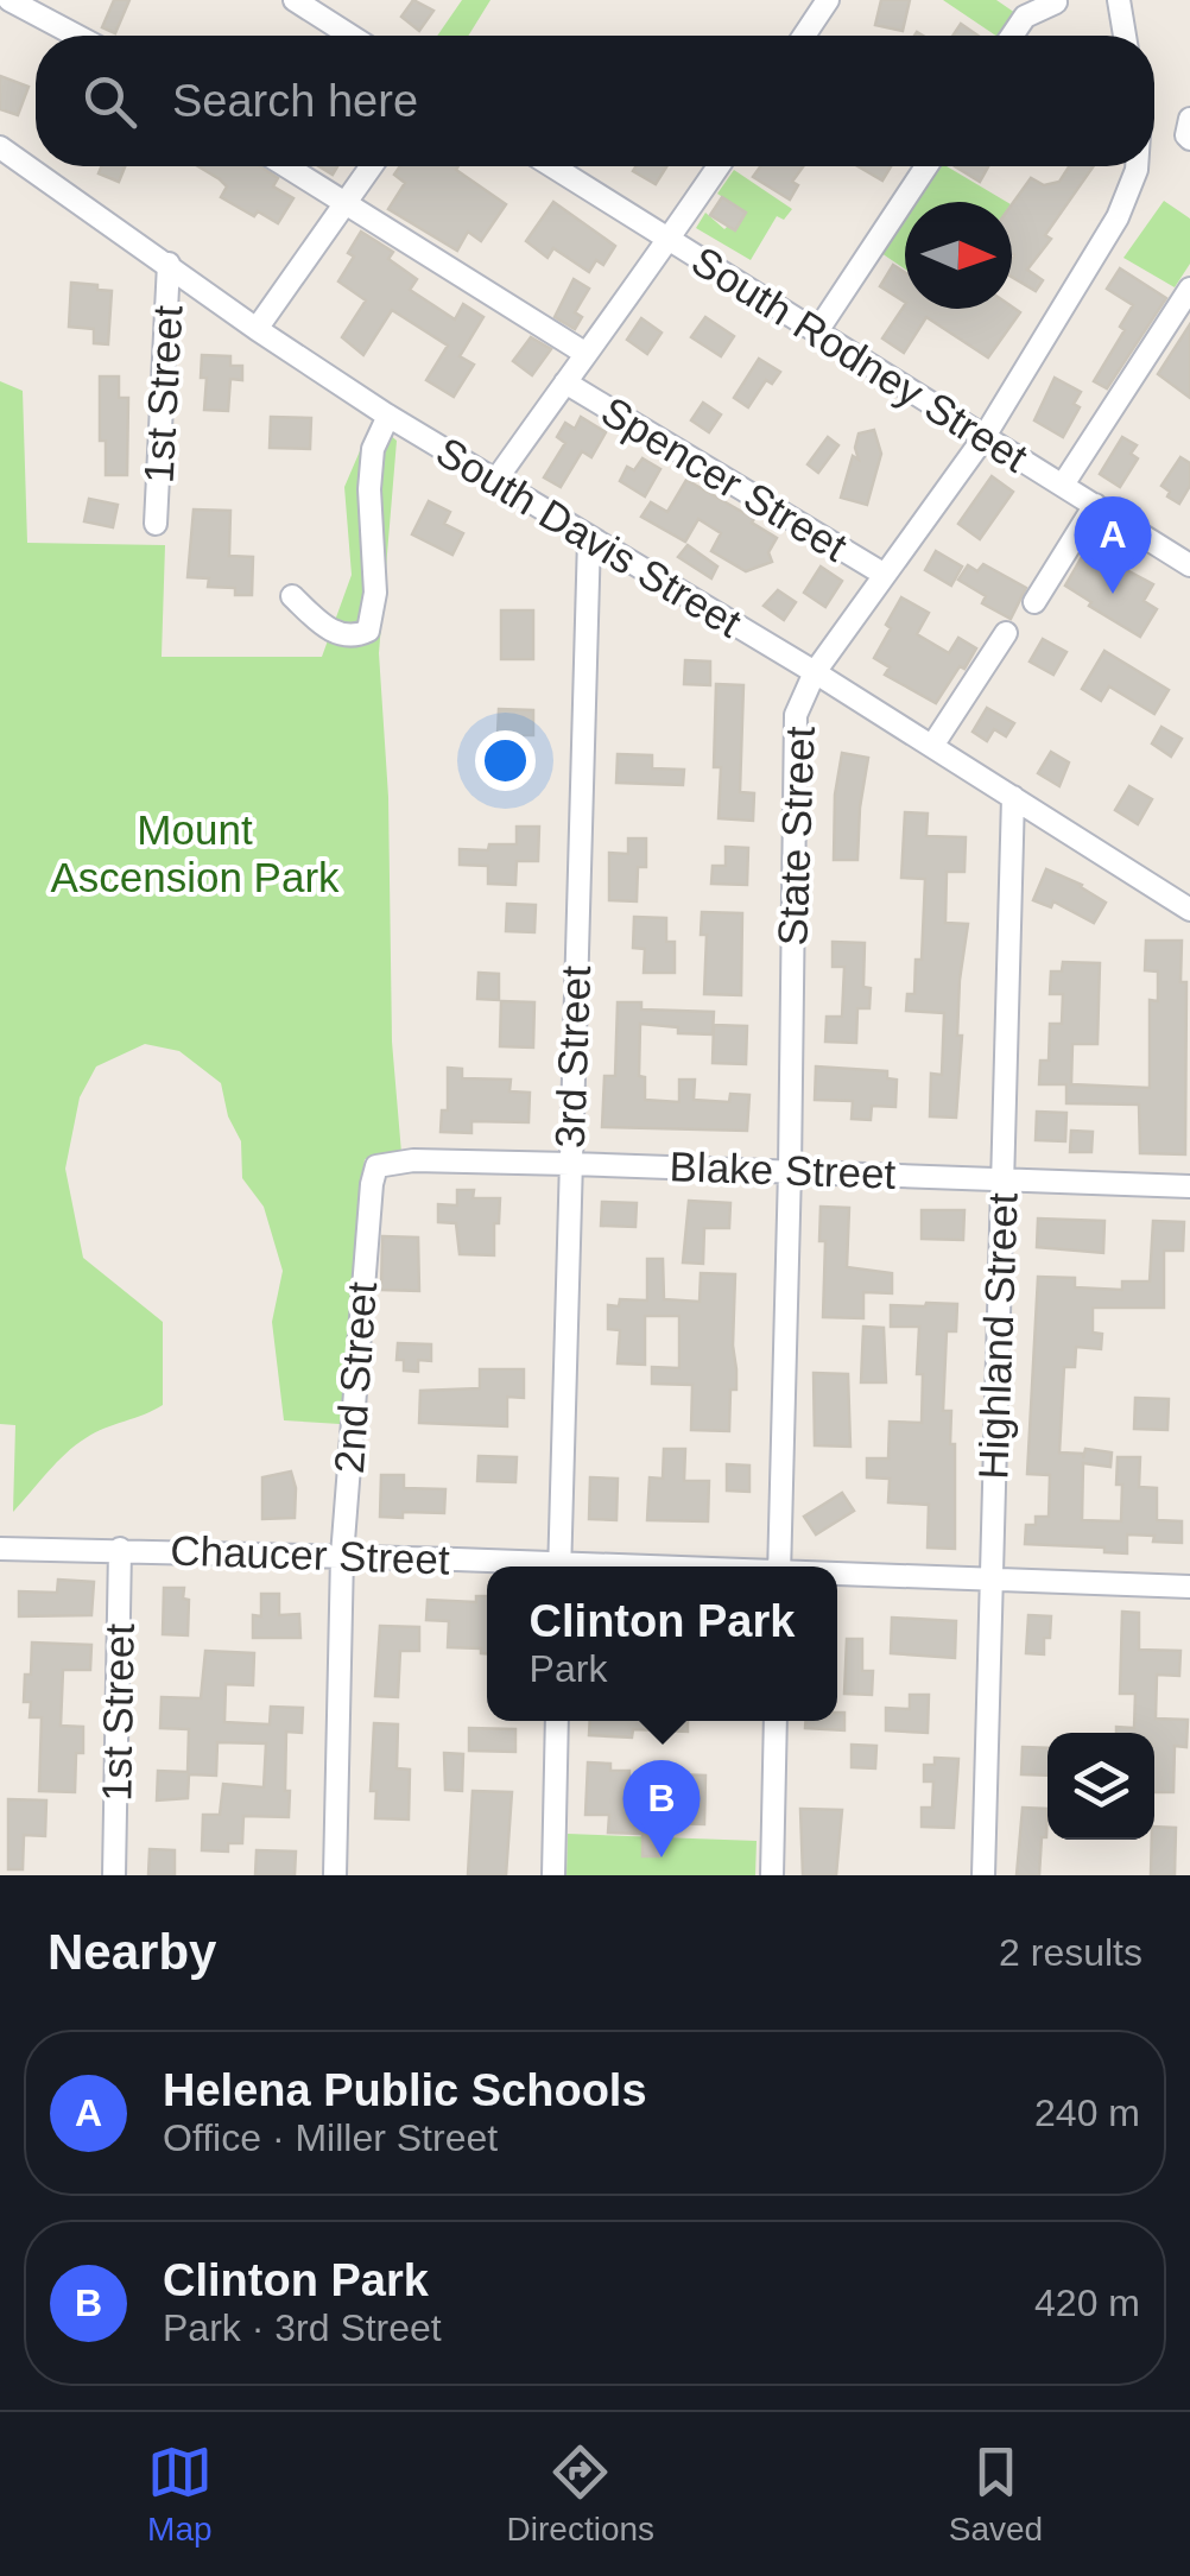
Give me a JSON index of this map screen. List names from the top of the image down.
{
  "streets": {
    "street": [
      "South Rodney Street",
      "1st Street",
      "Spencer Street",
      "South Davis Street",
      "State Street",
      "3rd Street",
      "Blake Street",
      "Highland Street",
      "2nd Street",
      "Chaucer Street"
    ]
  },
  "crossings": [
    ["South Rodney Street", "State Street"],
    ["1st Street", "South Davis Street"],
    ["1st Street", "Chaucer Street"],
    ["Spencer Street", "State Street"],
    ["South Davis Street", "State Street"],
    ["South Davis Street", "3rd Street"],
    ["South Davis Street", "Highland Street"],
    ["State Street", "Blake Street"],
    ["3rd Street", "Blake Street"],
    ["Blake Street", "Highland Street"],
    ["Blake Street", "2nd Street"],
    ["Highland Street", "Chaucer Street"],
    ["2nd Street", "Chaucer Street"]
  ],
  "parks": ["Mount Ascension Park"],
  "north": "right",
  "page": {
    "search": "Search here",
    "pins": ["A", "B"],
    "popup": ["Clinton Park", "Park"],
    "heading": ["Nearby", "2 results"],
    "list": [
      {
        "mark": "A",
        "name": "Helena Public Schools",
        "note": "Office · Miller Street",
        "value": "240 m"
      },
      {
        "mark": "B",
        "name": "Clinton Park",
        "note": "Park · 3rd Street",
        "value": "420 m"
      }
    ],
    "nav": ["Map", "Directions", "Saved"]
  }
}
